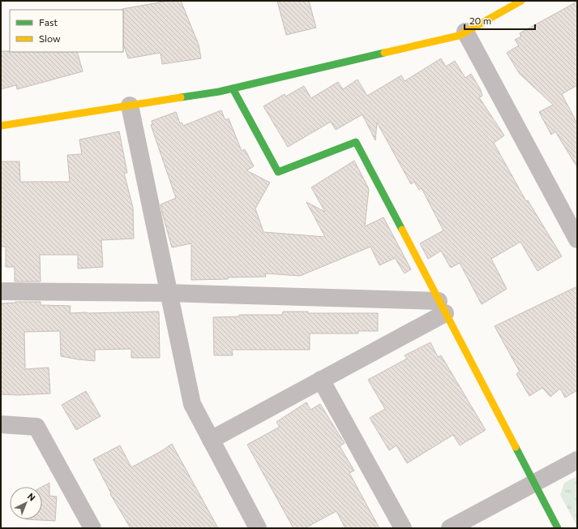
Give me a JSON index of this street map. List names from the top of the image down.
{
  "legend": ["Fast", "Slow"],
  "scale_bar": "20 m",
  "north": "top right"
}
